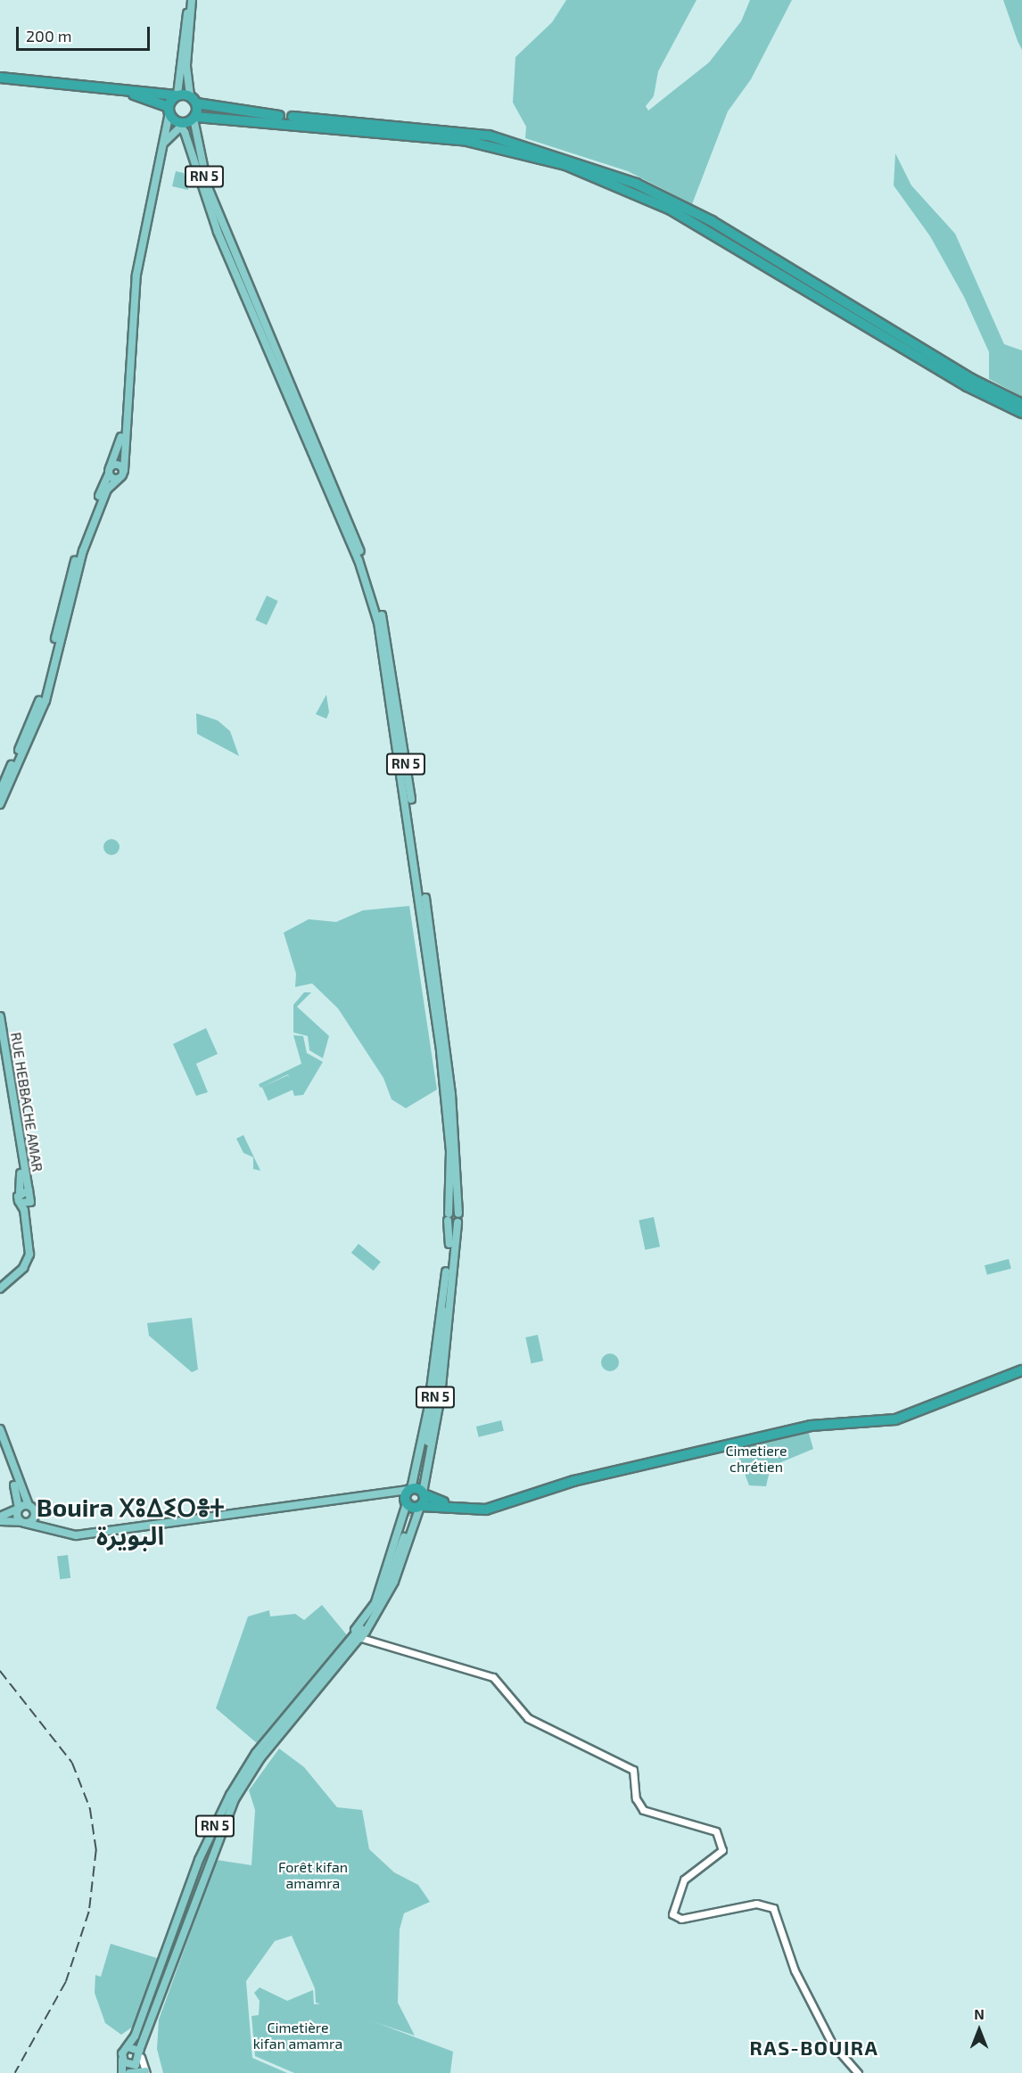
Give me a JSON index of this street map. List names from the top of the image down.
{
  "streets": {
    "main road": ["RN 5", "RUE HEBBACHE AMAR"]
  },
  "districts": ["Bouira ⵝⵓⵠⵉⵔⴻⵜ البويرة", "RAS-BOUIRA"],
  "parks": ["Cimetiere chrétien", "Forêt kifan amamra", "Cimetière kifan amamra"],
  "scale_bar": "200 m",
  "north": "top"
}
